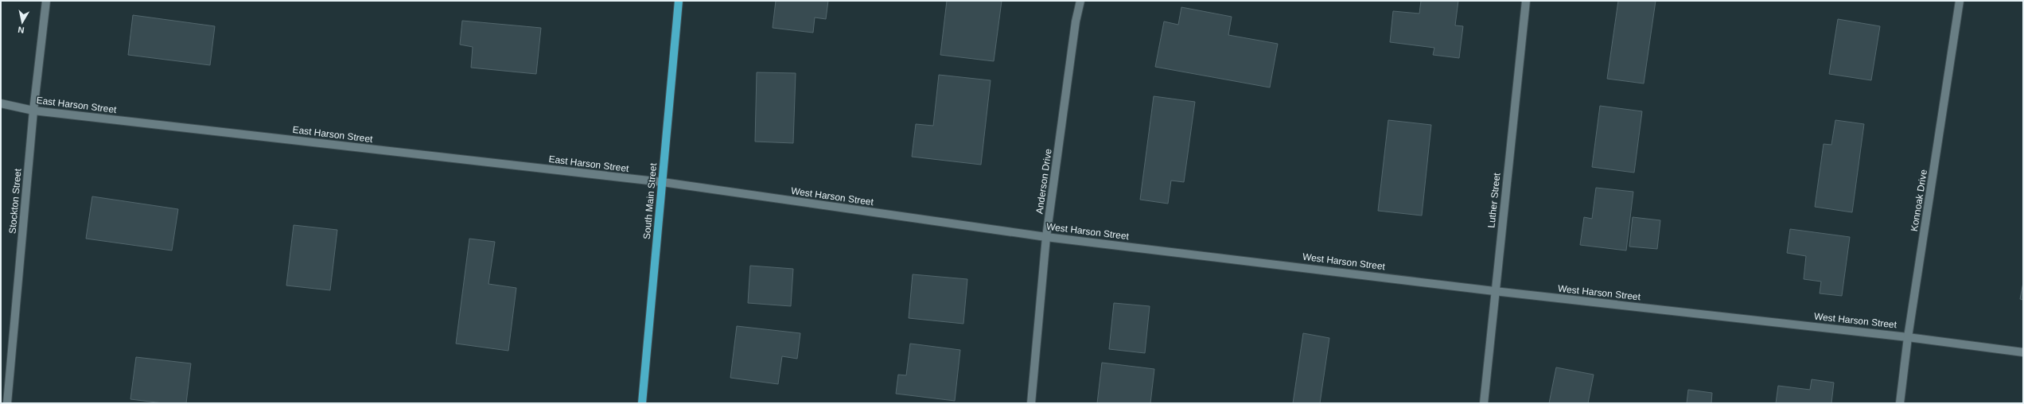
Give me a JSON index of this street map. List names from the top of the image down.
{
  "streets": {
    "main road": ["South Main Street"],
    "street": [
      "East Harson Street",
      "Anderson Drive",
      "West Harson Street",
      "Luther Street",
      "Konnoak Drive",
      "Stockton Street"
    ]
  },
  "crossings": [
    ["East Harson Street", "West Harson Street"],
    ["East Harson Street", "Stockton Street"],
    ["East Harson Street", "South Main Street"],
    ["Anderson Drive", "West Harson Street"],
    ["West Harson Street", "Luther Street"],
    ["West Harson Street", "Konnoak Drive"],
    ["West Harson Street", "South Main Street"]
  ],
  "north": "bottom"
}
